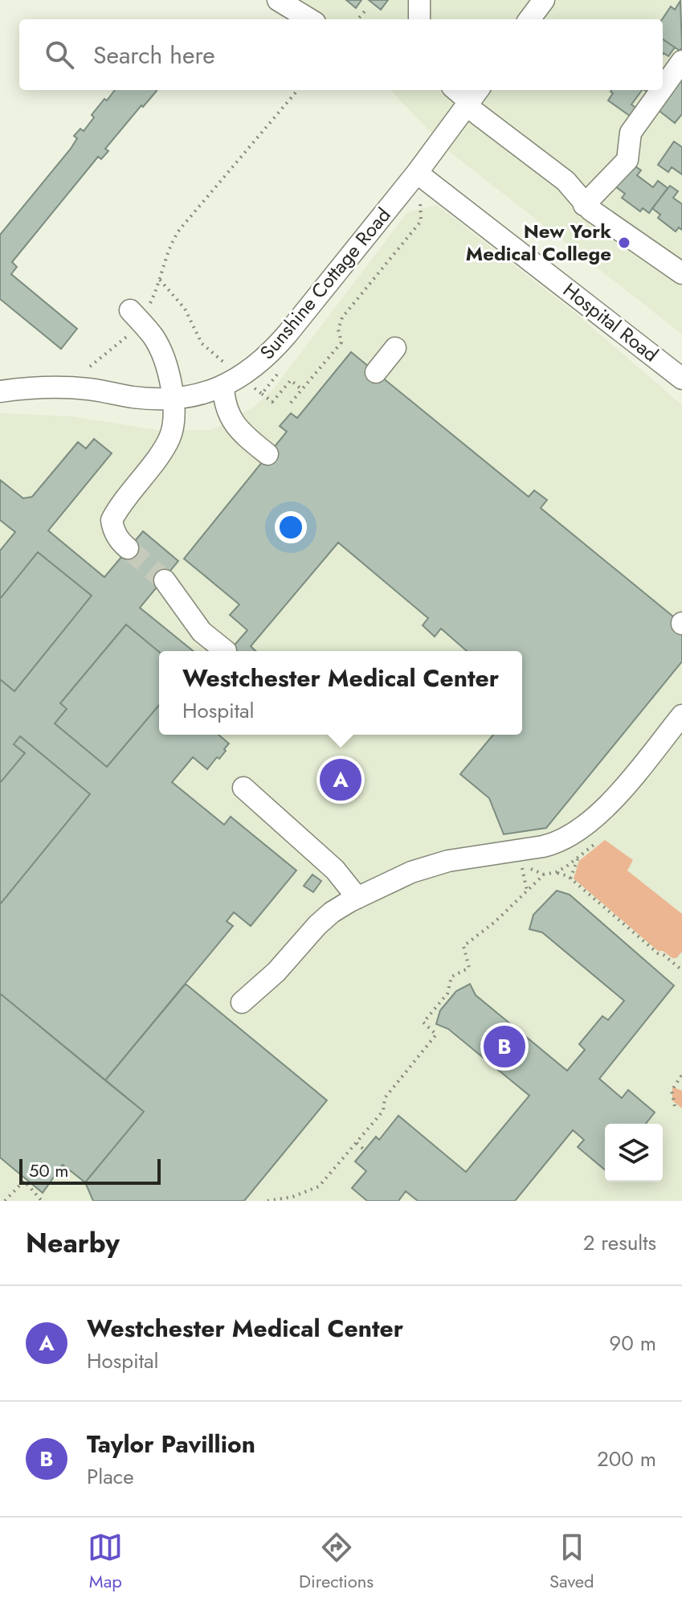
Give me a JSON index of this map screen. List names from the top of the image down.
{
  "streets": {
    "street": ["Sunshine Cottage Road", "Hospital Road"]
  },
  "crossings": [
    ["Sunshine Cottage Road", "Hospital Road"]
  ],
  "places": ["New York Medical College"],
  "scale_bar": "50 m",
  "page": {
    "search": "Search here",
    "popup": ["Westchester Medical Center", "Hospital"],
    "pins": ["A", "B"],
    "scale": "50 m",
    "heading": ["Nearby", "2 results"],
    "list": [
      {
        "mark": "A",
        "name": "Westchester Medical Center",
        "note": "Hospital",
        "value": "90 m"
      },
      {
        "mark": "B",
        "name": "Taylor Pavillion",
        "note": "Place",
        "value": "200 m"
      }
    ],
    "nav": ["Map", "Directions", "Saved"]
  }
}
